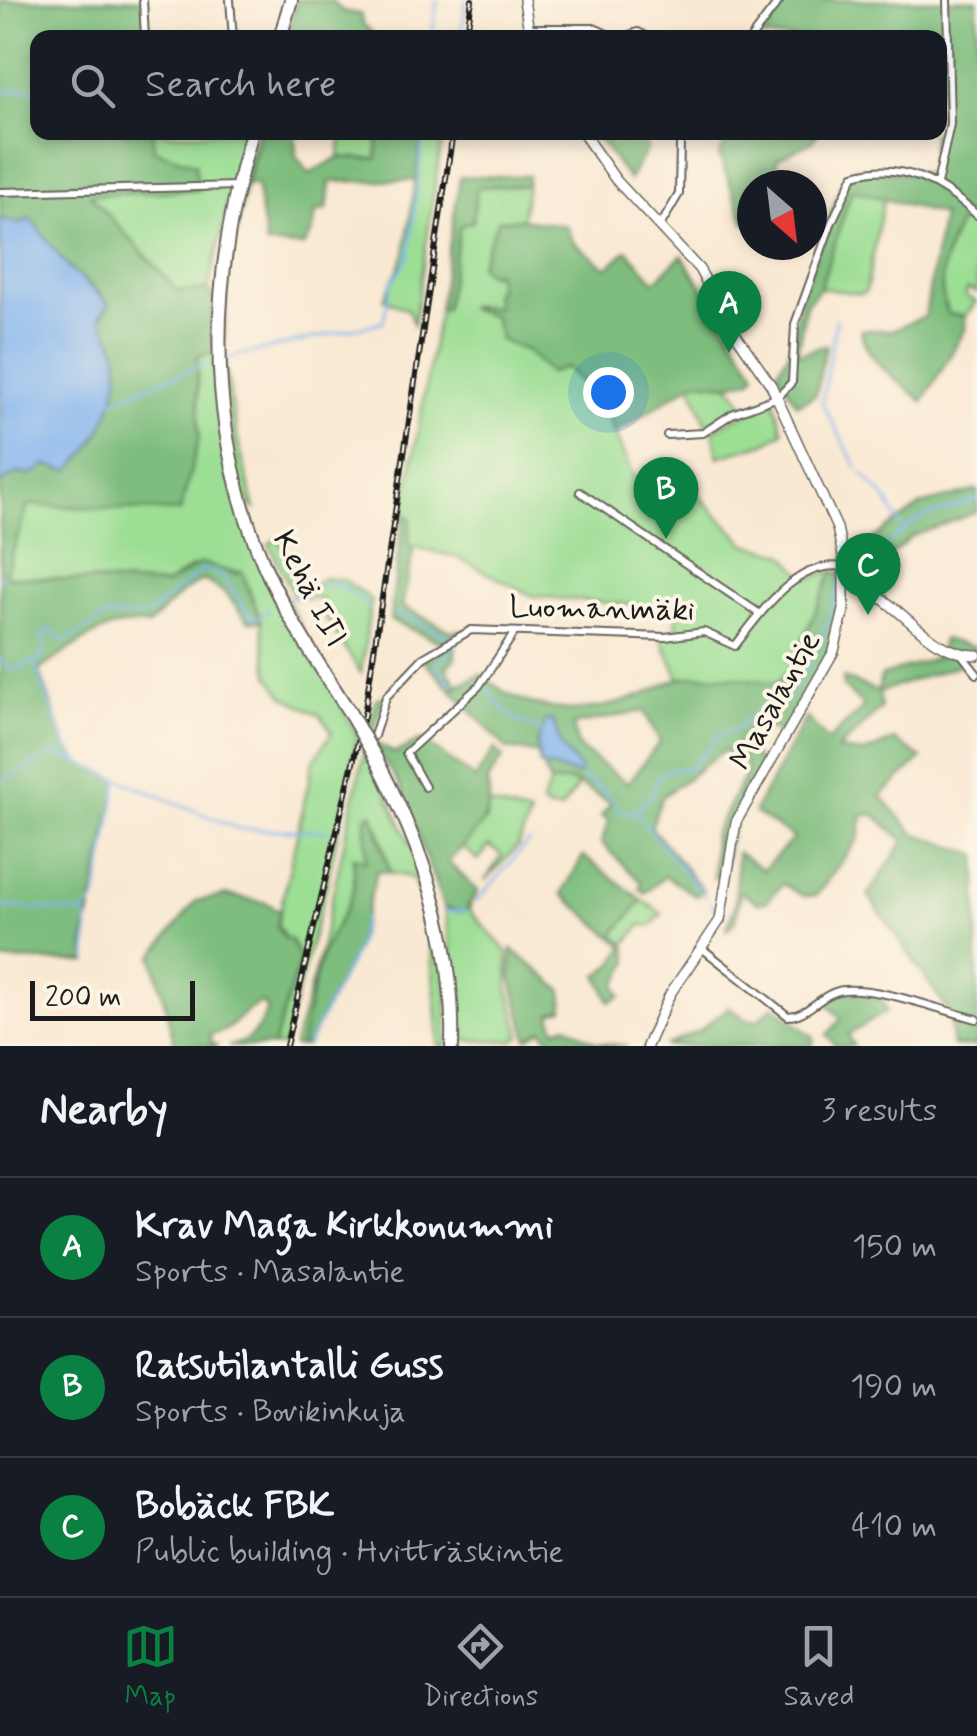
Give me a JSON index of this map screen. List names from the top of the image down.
{
  "streets": {
    "highway": ["Kehä III"],
    "street": ["Luomanmäki", "Masalantie"]
  },
  "crossings": [
    ["Luomanmäki", "Masalantie"]
  ],
  "scale_bar": "200 m",
  "north": "bottom right",
  "page": {
    "search": "Search here",
    "pins": ["A", "B", "C"],
    "scale": "200 m",
    "heading": ["Nearby", "3 results"],
    "list": [
      {
        "mark": "A",
        "name": "Krav Maga Kirkkonummi",
        "note": "Sports · Masalantie",
        "value": "150 m"
      },
      {
        "mark": "B",
        "name": "Ratsutilantalli Guss",
        "note": "Sports · Bovikinkuja",
        "value": "190 m"
      },
      {
        "mark": "C",
        "name": "Bobäck FBK",
        "note": "Public building · Hvitträskintie",
        "value": "410 m"
      }
    ],
    "nav": ["Map", "Directions", "Saved"]
  }
}
